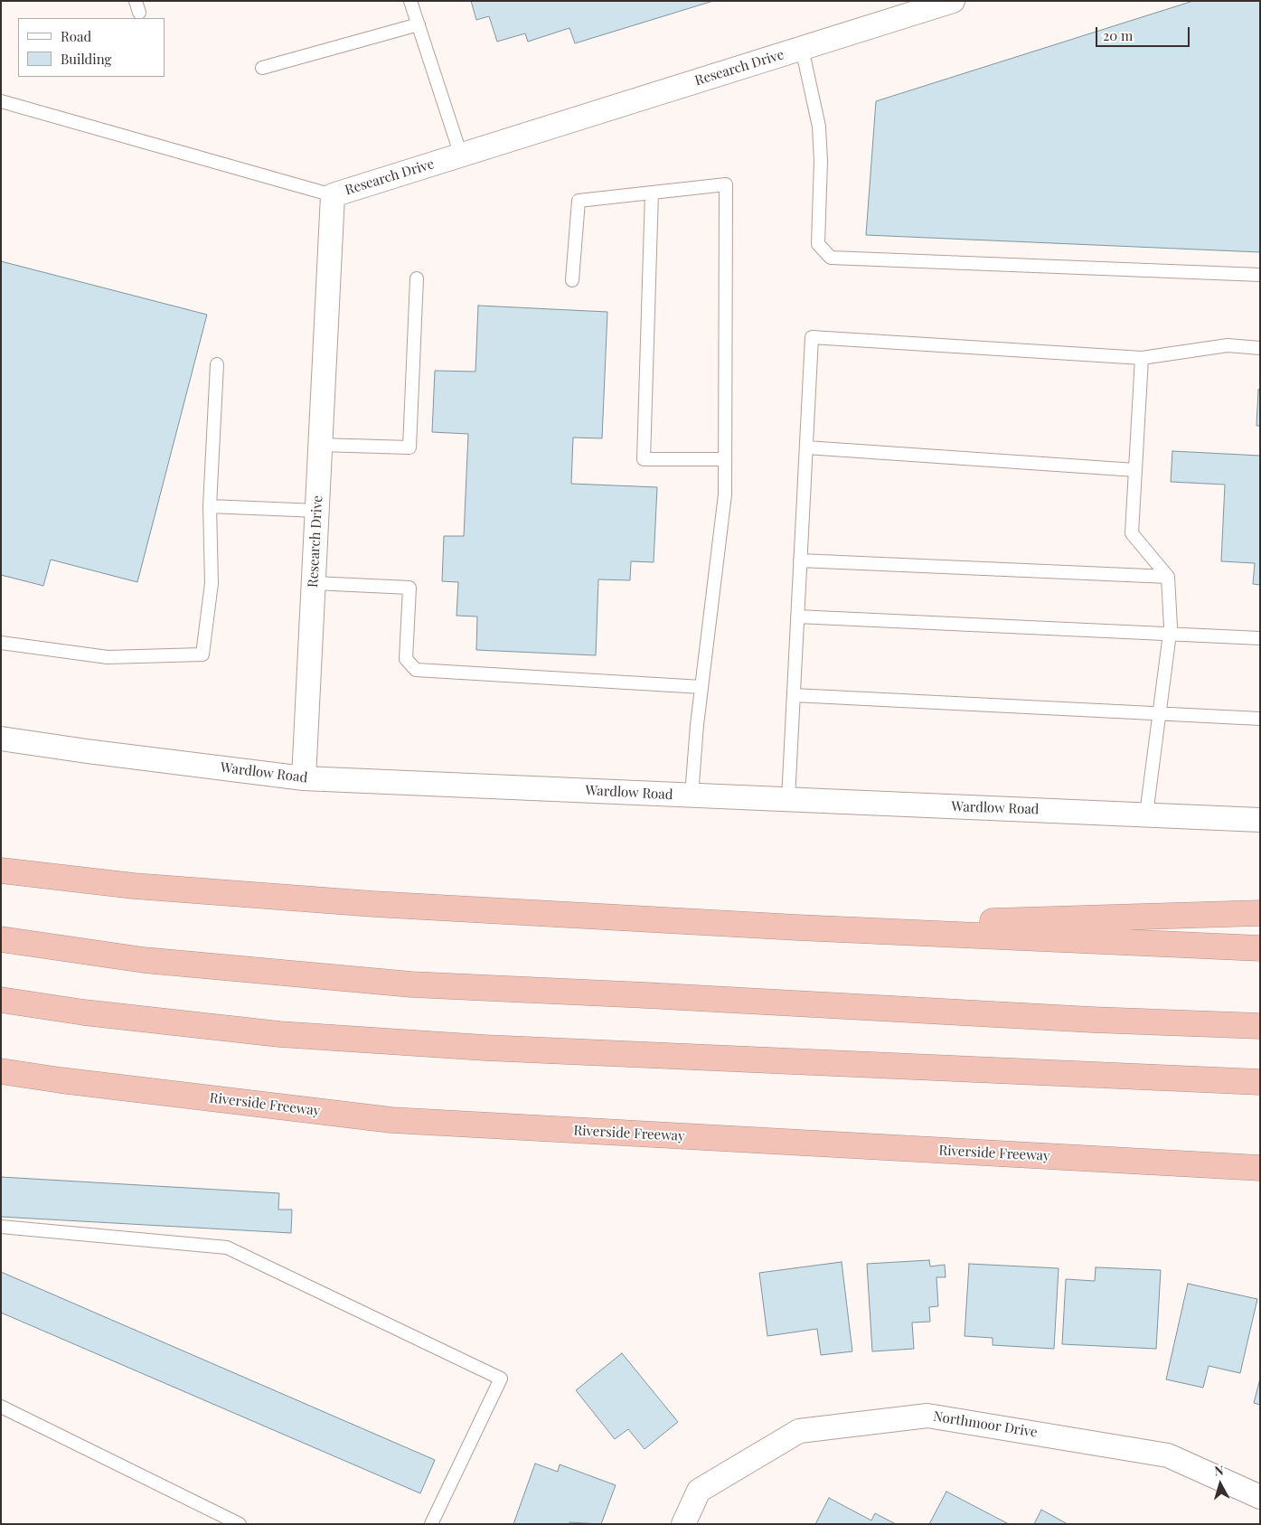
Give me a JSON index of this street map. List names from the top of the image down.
{
  "streets": {
    "highway": ["Riverside Freeway"],
    "street": ["Research Drive", "Wardlow Road", "Northmoor Drive"]
  },
  "crossings": [
    ["Research Drive", "Wardlow Road"]
  ],
  "legend": ["Road", "Building"],
  "scale_bar": "20 m",
  "north": "top"
}
